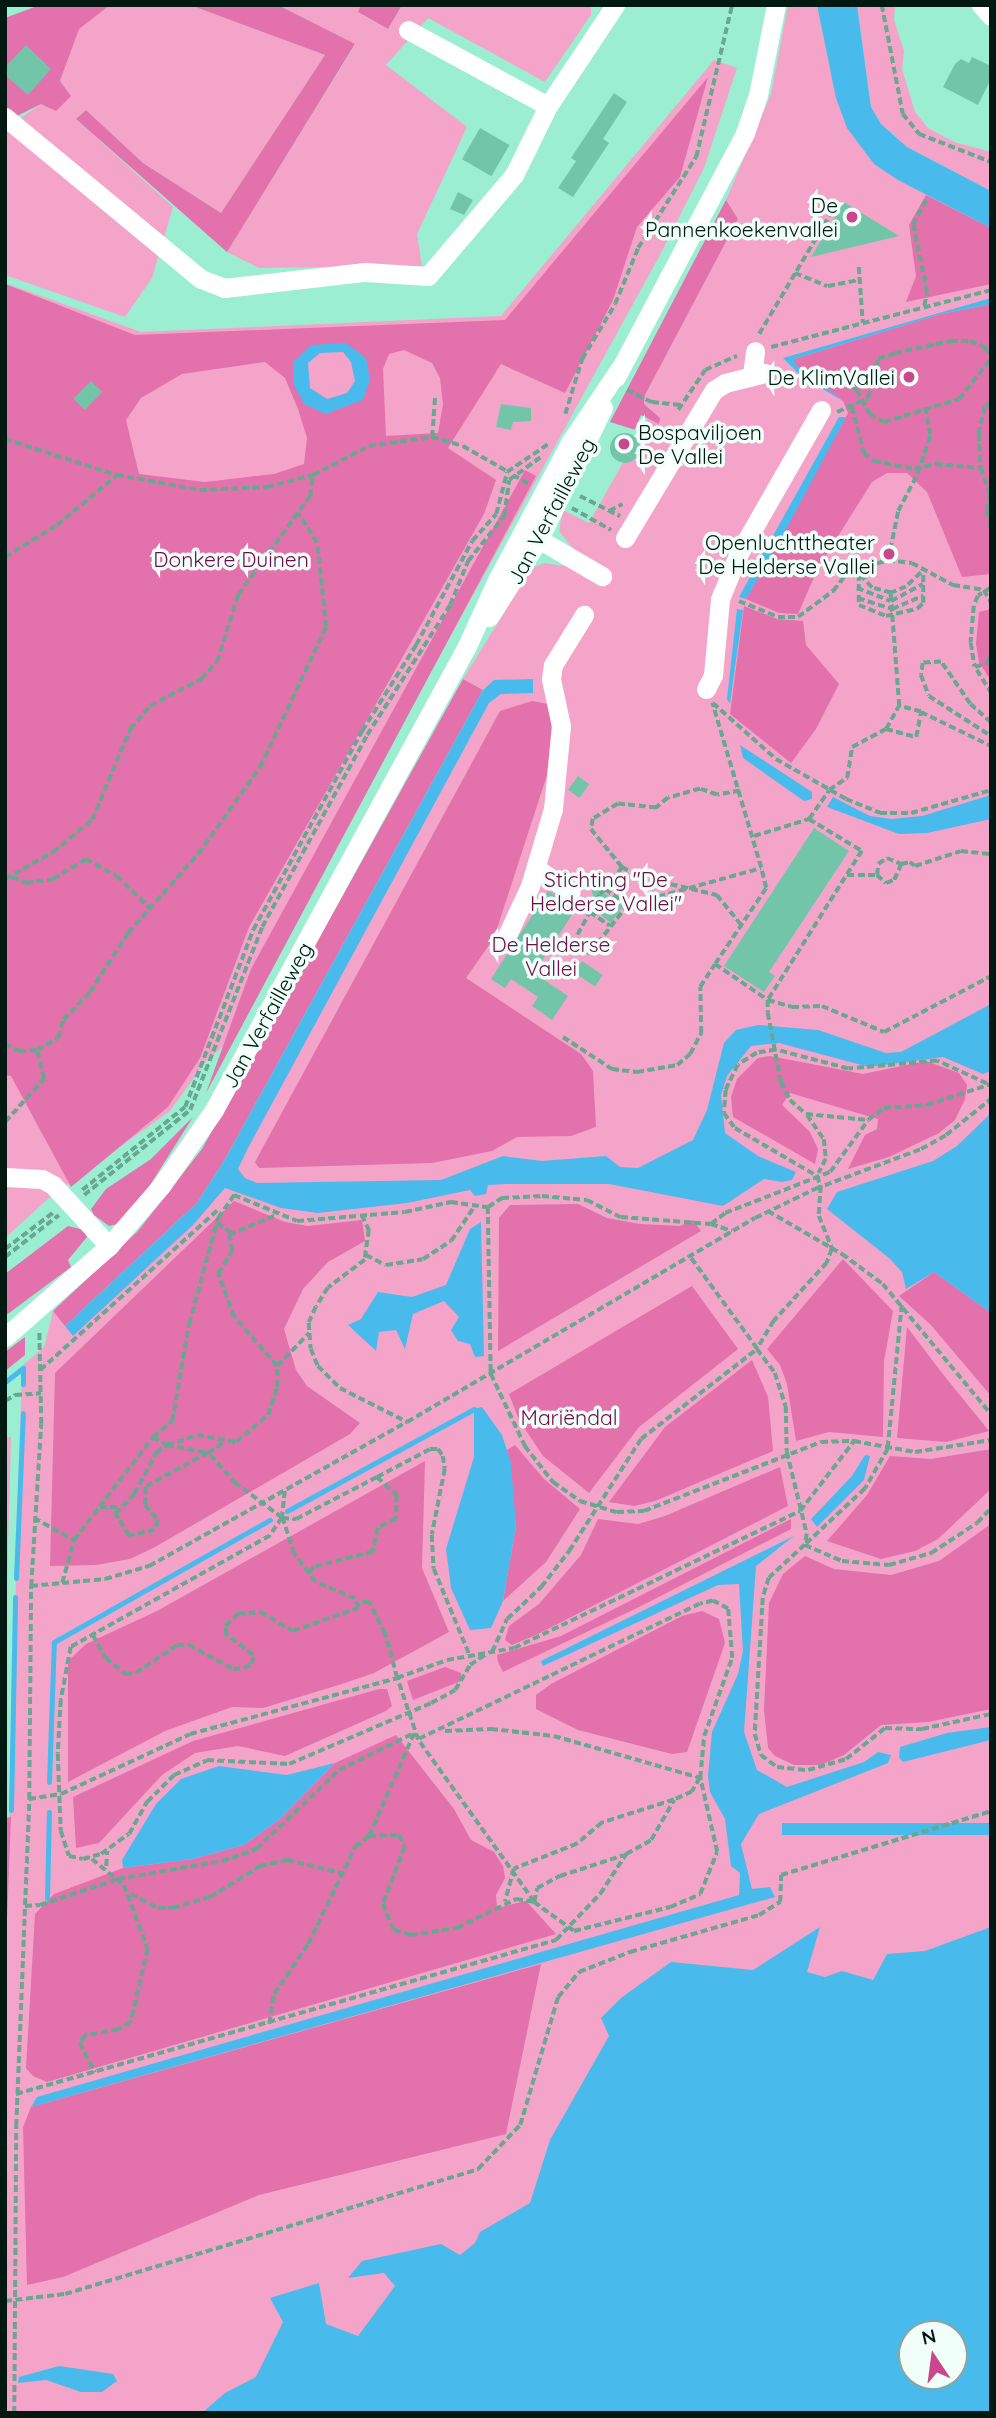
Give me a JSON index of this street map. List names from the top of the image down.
{
  "streets": {
    "street": ["Jan Verfailleweg"]
  },
  "parks": [
    "Donkere Duinen",
    "Stichting \"De Helderse Vallei\"",
    "De Helderse Vallei",
    "Mariëndal"
  ],
  "places": [
    "De Pannenkoekenvallei",
    "De KlimVallei",
    "Bospaviljoen De Vallei",
    "Openluchttheater De Helderse Vallei"
  ],
  "north": "top"
}
